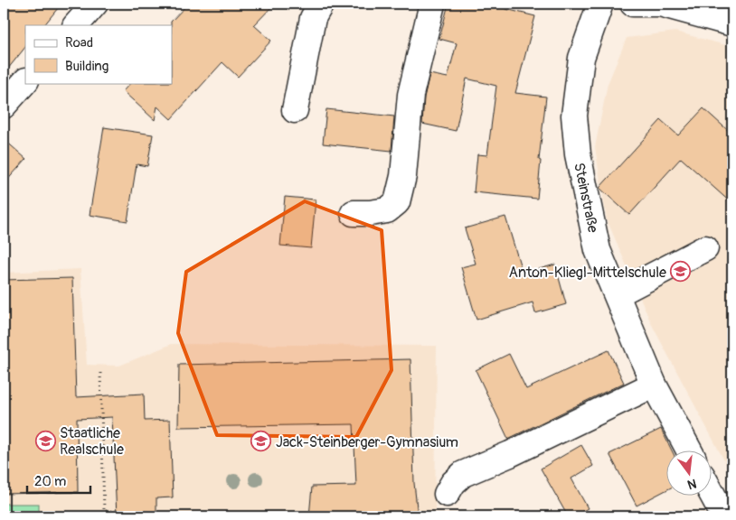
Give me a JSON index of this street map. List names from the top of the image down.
{
  "streets": {
    "street": ["Steinstraße"]
  },
  "places": {
    "school or university": ["Anton-Kliegl-Mittelschule", "Staatliche Realschule", "Jack-Steinberger-Gymnasium"]
  },
  "legend": ["Road", "Building"],
  "scale_bar": "20 m",
  "north": "bottom"
}
